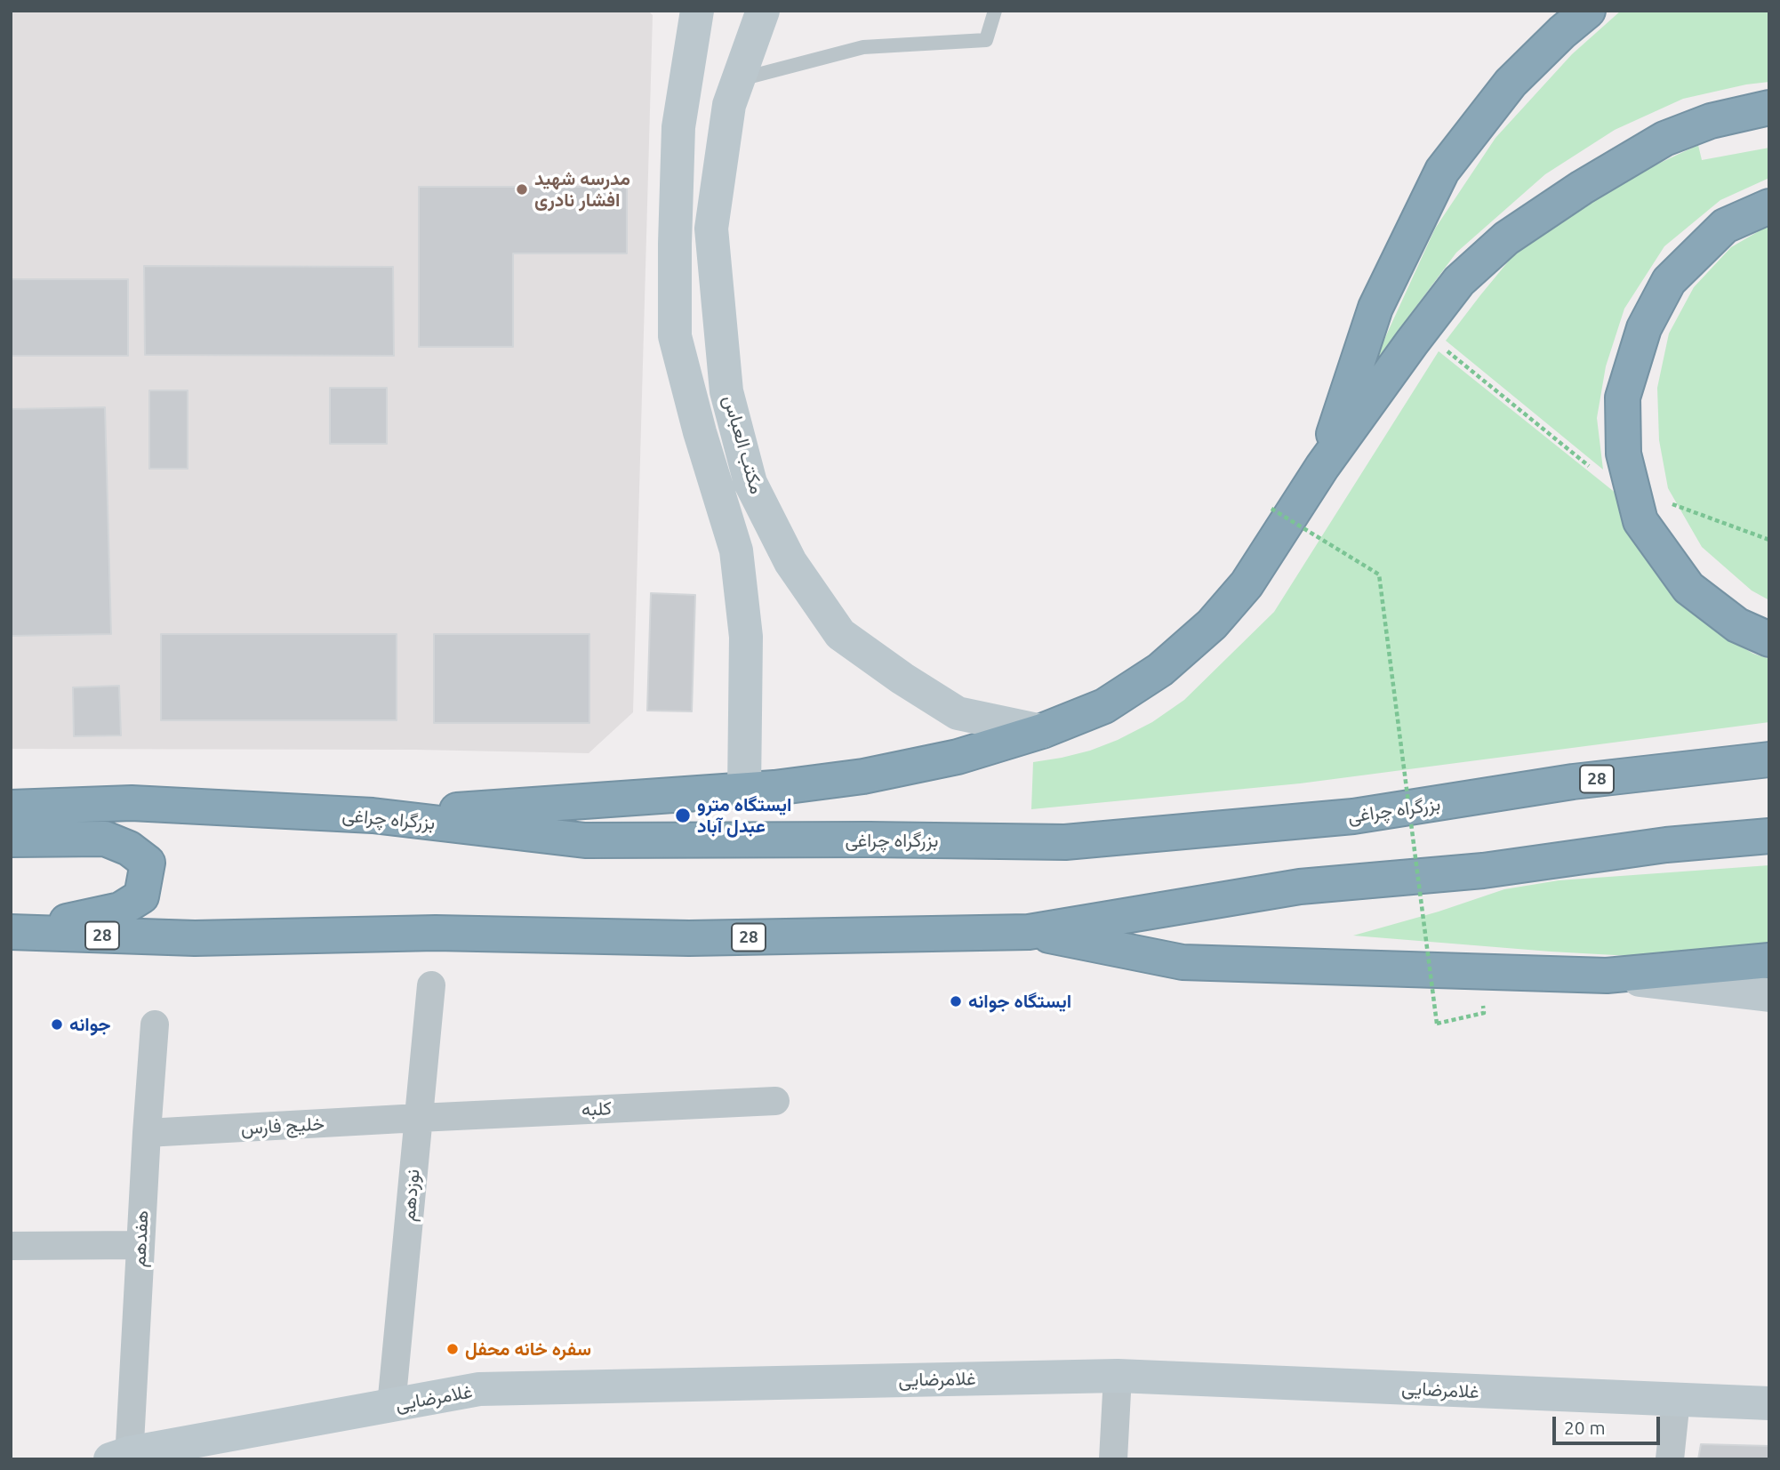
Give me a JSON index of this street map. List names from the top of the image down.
{
  "streets": {
    "highway": ["28", "بزرگراه چراغی"],
    "main road": ["مکتب العباس", "غلامرضایی"],
    "street": [
      "کلبه",
      "خلیج فارس",
      "نوزدهم",
      "هفدهم"
    ]
  },
  "crossings": [
    ["کلبه", "خلیج فارس"],
    ["کلبه", "نوزدهم"],
    ["خلیج فارس", "نوزدهم"],
    ["خلیج فارس", "هفدهم"],
    ["نوزدهم", "غلامرضایی"],
    ["هفدهم", "غلامرضایی"]
  ],
  "places": [
    "مدرسه شهید افشار نادری",
    "ایستگاه مترو عبدل آباد",
    "ایستگاه جوانه",
    "جوانه",
    "سفره خانه محفل"
  ],
  "scale_bar": "20 m"
}
